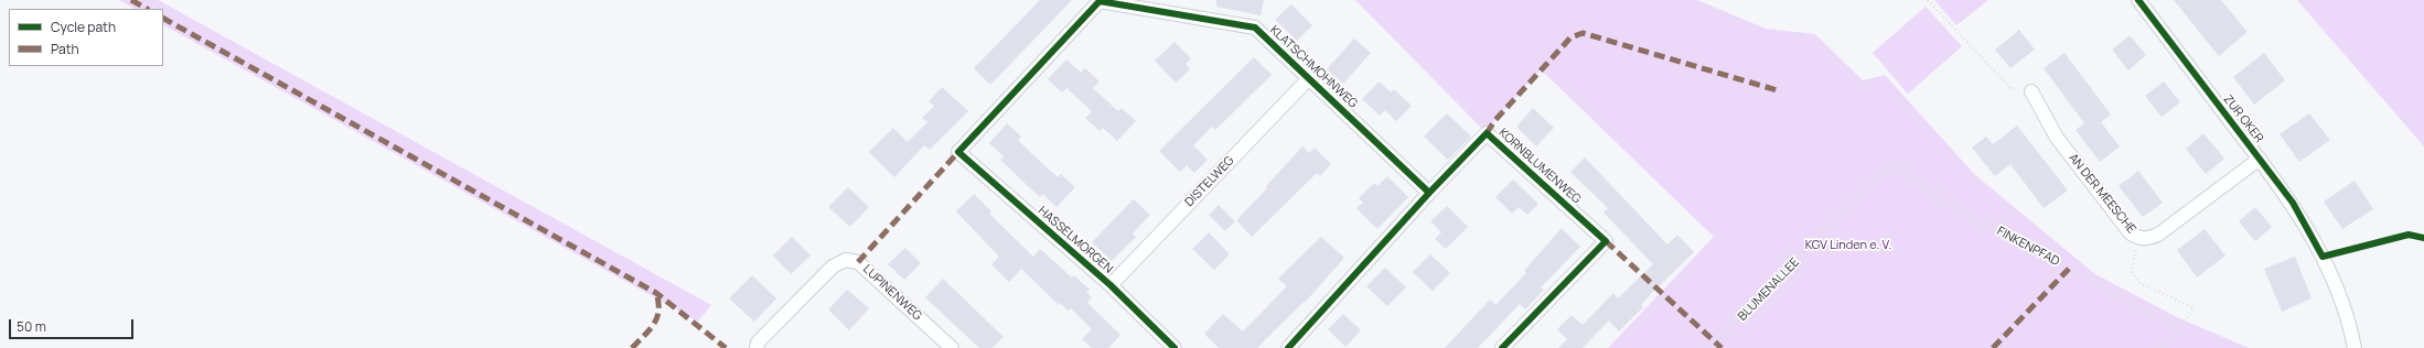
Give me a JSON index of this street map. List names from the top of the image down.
{
  "streets": {
    "street": [
      "KLATSCHMOHNWEG",
      "ZUR OKER",
      "KORNBLUMENWEG",
      "DISTELWEG",
      "AN DER MEESCHE",
      "HASSELMORGEN",
      "LUPINENWEG"
    ],
    "path": ["FINKENPFAD", "BLUMENALLEE"]
  },
  "crossings": [
    ["KLATSCHMOHNWEG", "KORNBLUMENWEG"],
    ["KLATSCHMOHNWEG", "DISTELWEG"],
    ["KLATSCHMOHNWEG", "HASSELMORGEN"],
    ["ZUR OKER", "AN DER MEESCHE"],
    ["DISTELWEG", "HASSELMORGEN"],
    ["FINKENPFAD", "BLUMENALLEE"]
  ],
  "parks": ["KGV Linden e. V."],
  "legend": ["Cycle path", "Path"],
  "scale_bar": "50 m"
}
